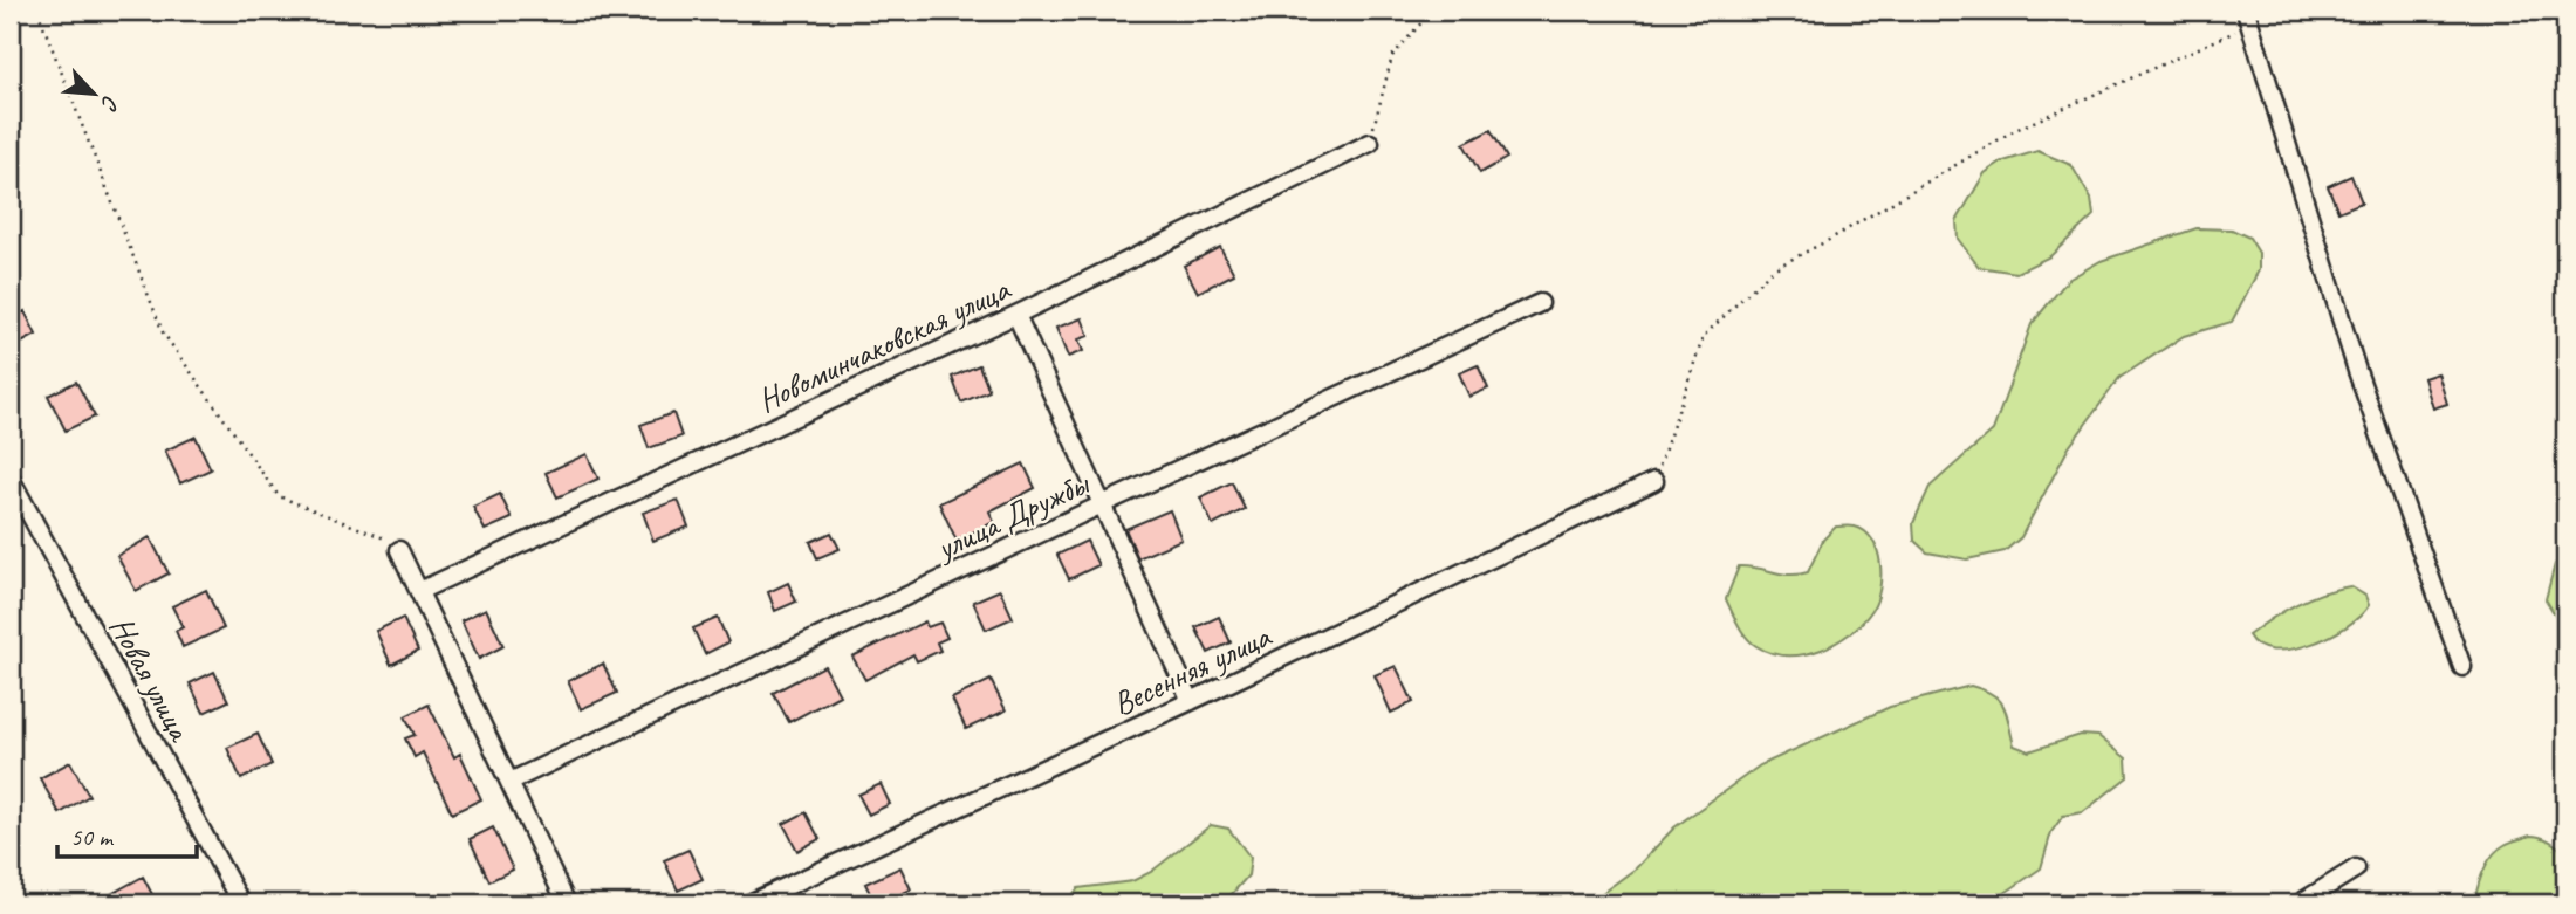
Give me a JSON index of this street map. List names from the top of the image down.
{
  "streets": {
    "street": [
      "Новоминчаковская улица",
      "улица Дружбы",
      "Весенняя улица",
      "Новая улица"
    ]
  },
  "scale_bar": "50 m",
  "north": "bottom right"
}
